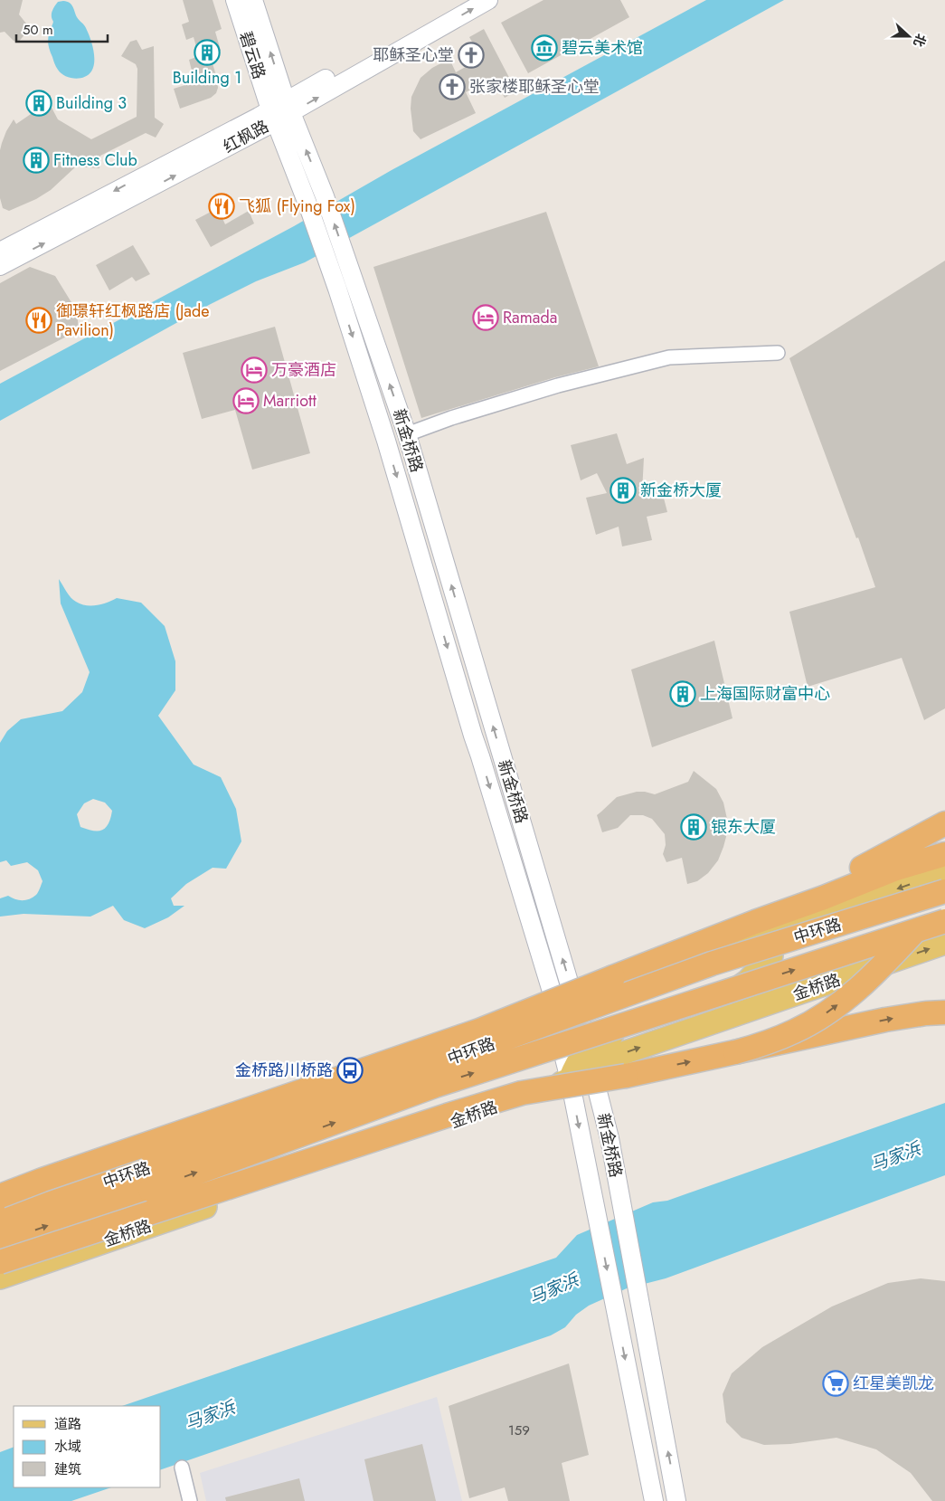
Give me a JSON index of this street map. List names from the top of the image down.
{
  "streets": {
    "highway": ["中环路"],
    "main road": ["金桥路"],
    "street": ["碧云路", "红枫路", "新金桥路"]
  },
  "crossings": [
    ["碧云路", "红枫路"],
    ["碧云路", "新金桥路"],
    ["红枫路", "新金桥路"],
    ["新金桥路", "金桥路"]
  ],
  "water": ["马家浜"],
  "places": {
    "museum": ["碧云美术馆"],
    "building": [
      "Building 1",
      "Building 3",
      "Fitness Club",
      "新金桥大厦",
      "上海国际财富中心",
      "银东大厦"
    ],
    "church": ["耶稣圣心堂", "张家楼耶稣圣心堂"],
    "restaurant": ["飞狐 (Flying Fox)", "御璟轩红枫路店 (Jade Pavilion)"],
    "hotel": ["Ramada", "万豪酒店", "Marriott"],
    "bus stop": ["金桥路川桥路"],
    "supermarket": ["红星美凯龙"]
  },
  "house_numbers": ["159"],
  "legend": ["道路", "水域", "建筑"],
  "scale_bar": "50 m",
  "north": "right"
}
